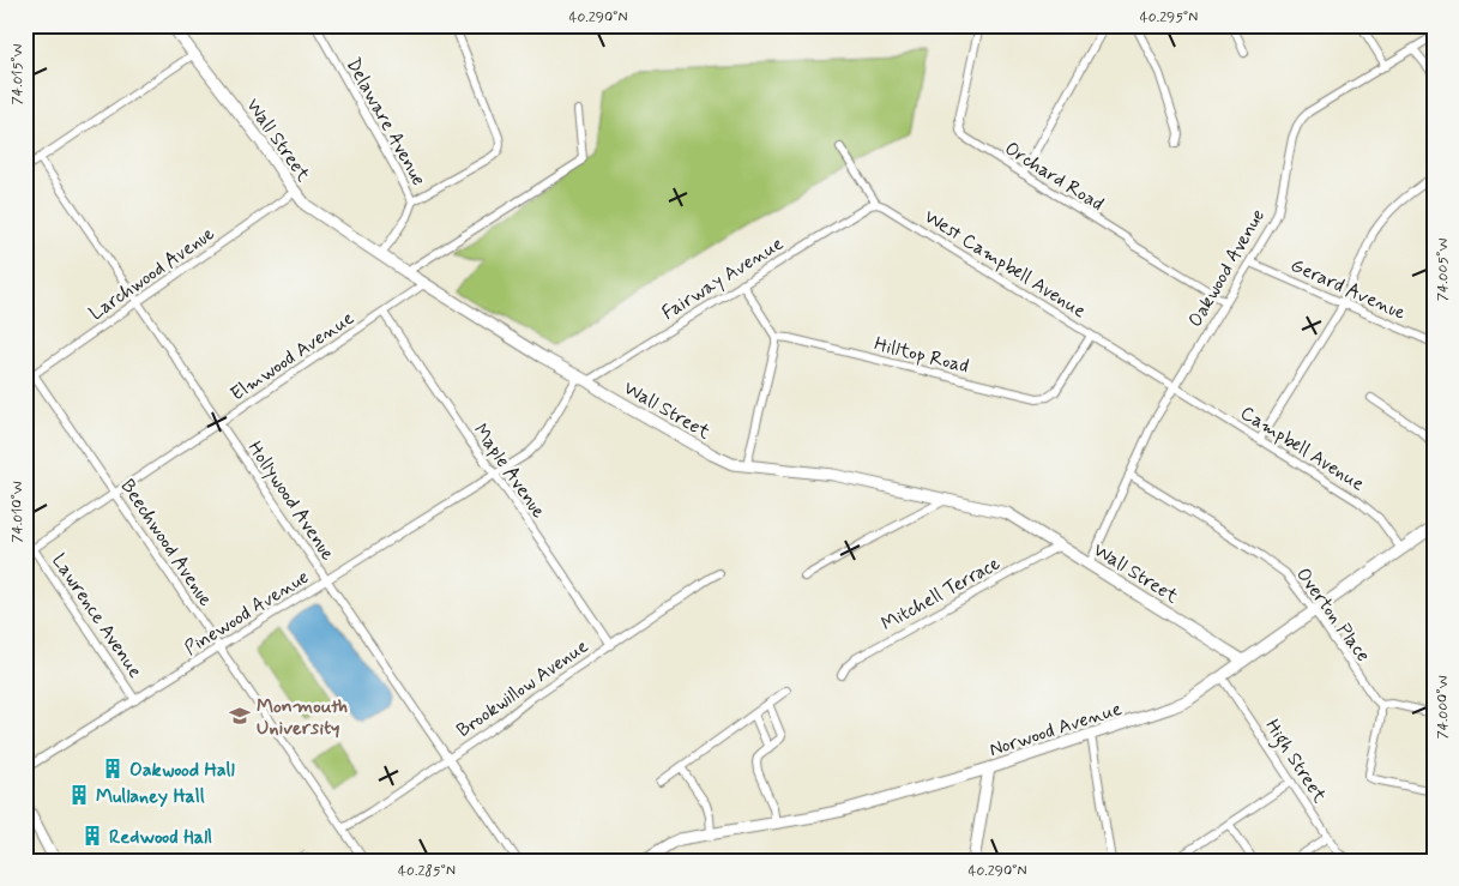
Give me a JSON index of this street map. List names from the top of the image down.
{
  "streets": {
    "street": [
      "Delaware Avenue",
      "Wall Street",
      "Orchard Road",
      "West Campbell Avenue",
      "Oakwood Avenue",
      "Larchwood Avenue",
      "Fairway Avenue",
      "Gerard Avenue",
      "Hilltop Road",
      "Elmwood Avenue",
      "Campbell Avenue",
      "Maple Avenue",
      "Hollywood Avenue",
      "Beechwood Avenue",
      "Mitchell Terrace",
      "Pinewood Avenue",
      "Overton Place",
      "Lawrence Avenue",
      "Brookwillow Avenue",
      "Norwood Avenue",
      "High Street"
    ]
  },
  "crossings": [
    ["Wall Street", "Oakwood Avenue"],
    ["Wall Street", "Larchwood Avenue"],
    ["Wall Street", "Fairway Avenue"],
    ["Wall Street", "Elmwood Avenue"],
    ["Wall Street", "Mitchell Terrace"],
    ["Wall Street", "Pinewood Avenue"],
    ["Wall Street", "Norwood Avenue"],
    ["Orchard Road", "Oakwood Avenue"],
    ["West Campbell Avenue", "Oakwood Avenue"],
    ["West Campbell Avenue", "Fairway Avenue"],
    ["West Campbell Avenue", "Hilltop Road"],
    ["West Campbell Avenue", "Campbell Avenue"],
    ["Oakwood Avenue", "Gerard Avenue"],
    ["Oakwood Avenue", "Campbell Avenue"],
    ["Oakwood Avenue", "Overton Place"],
    ["Larchwood Avenue", "Hollywood Avenue"],
    ["Larchwood Avenue", "Beechwood Avenue"],
    ["Fairway Avenue", "Pinewood Avenue"],
    ["Elmwood Avenue", "Maple Avenue"],
    ["Elmwood Avenue", "Hollywood Avenue"],
    ["Elmwood Avenue", "Beechwood Avenue"],
    ["Elmwood Avenue", "Lawrence Avenue"],
    ["Campbell Avenue", "Norwood Avenue"],
    ["Maple Avenue", "Pinewood Avenue"],
    ["Maple Avenue", "Brookwillow Avenue"],
    ["Hollywood Avenue", "Pinewood Avenue"],
    ["Hollywood Avenue", "Brookwillow Avenue"],
    ["Beechwood Avenue", "Pinewood Avenue"],
    ["Beechwood Avenue", "Brookwillow Avenue"],
    ["Pinewood Avenue", "Lawrence Avenue"],
    ["Overton Place", "Norwood Avenue"],
    ["Norwood Avenue", "High Street"]
  ],
  "places": {
    "school or university": ["Monmouth University"],
    "building": ["Oakwood Hall", "Mullaney Hall", "Redwood Hall"]
  },
  "coordinates": [
    "40.290°N",
    "40.295°N",
    "74.015°W",
    "74.005°W",
    "74.010°W",
    "74.000°W",
    "40.285°N"
  ]
}
